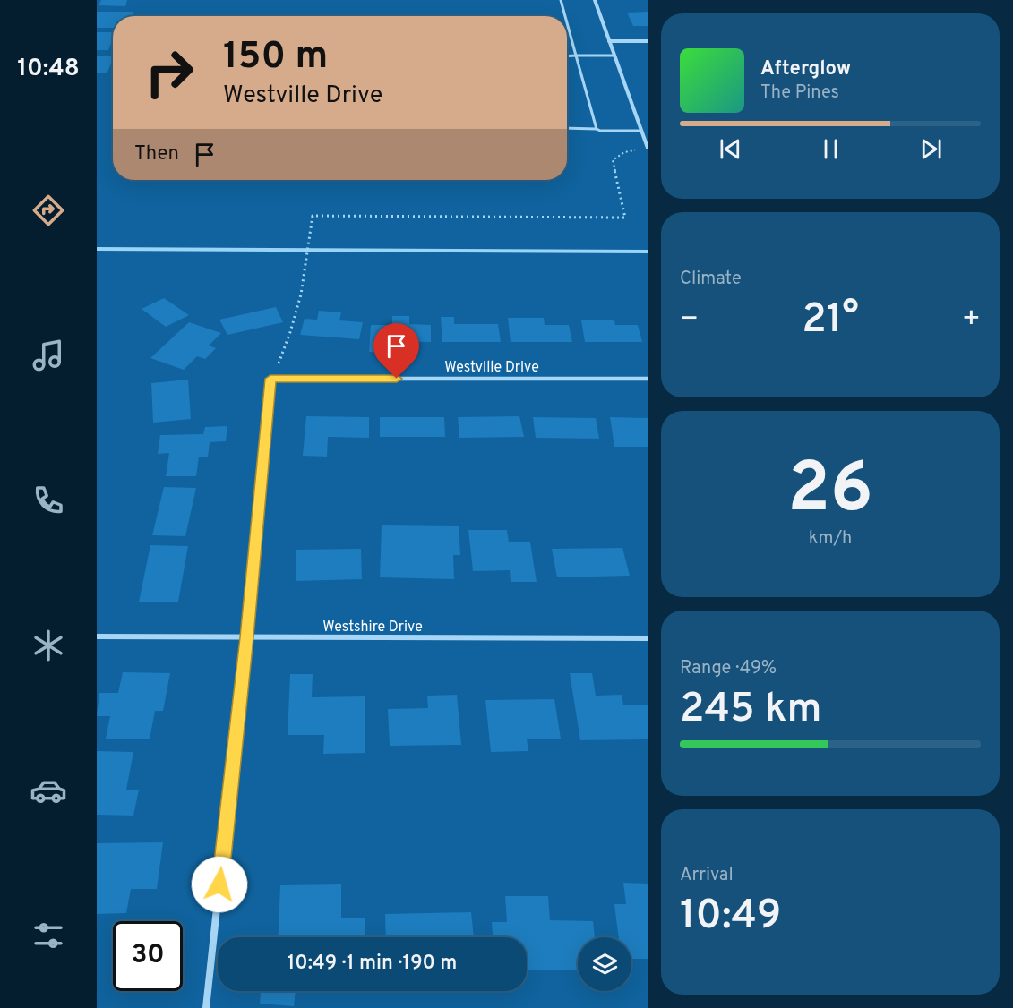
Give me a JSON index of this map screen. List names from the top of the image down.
{
  "streets": {
    "street": ["Westville Drive", "Westshire Drive"]
  },
  "page": {
    "tabs": "10:48",
    "turn": ["150 m", "Westville Drive"],
    "song": ["Afterglow", "The Pines"],
    "then": "Then",
    "tile": [
      "Climate",
      ["26", "km/h"],
      ["Range · 49%", "245 km"],
      ["Arrival", "10:49"]
    ],
    "heat": ["−", "21°", "+"],
    "limit": "30",
    "trip": "10:49 · 1 min · 190 m"
  }
}
